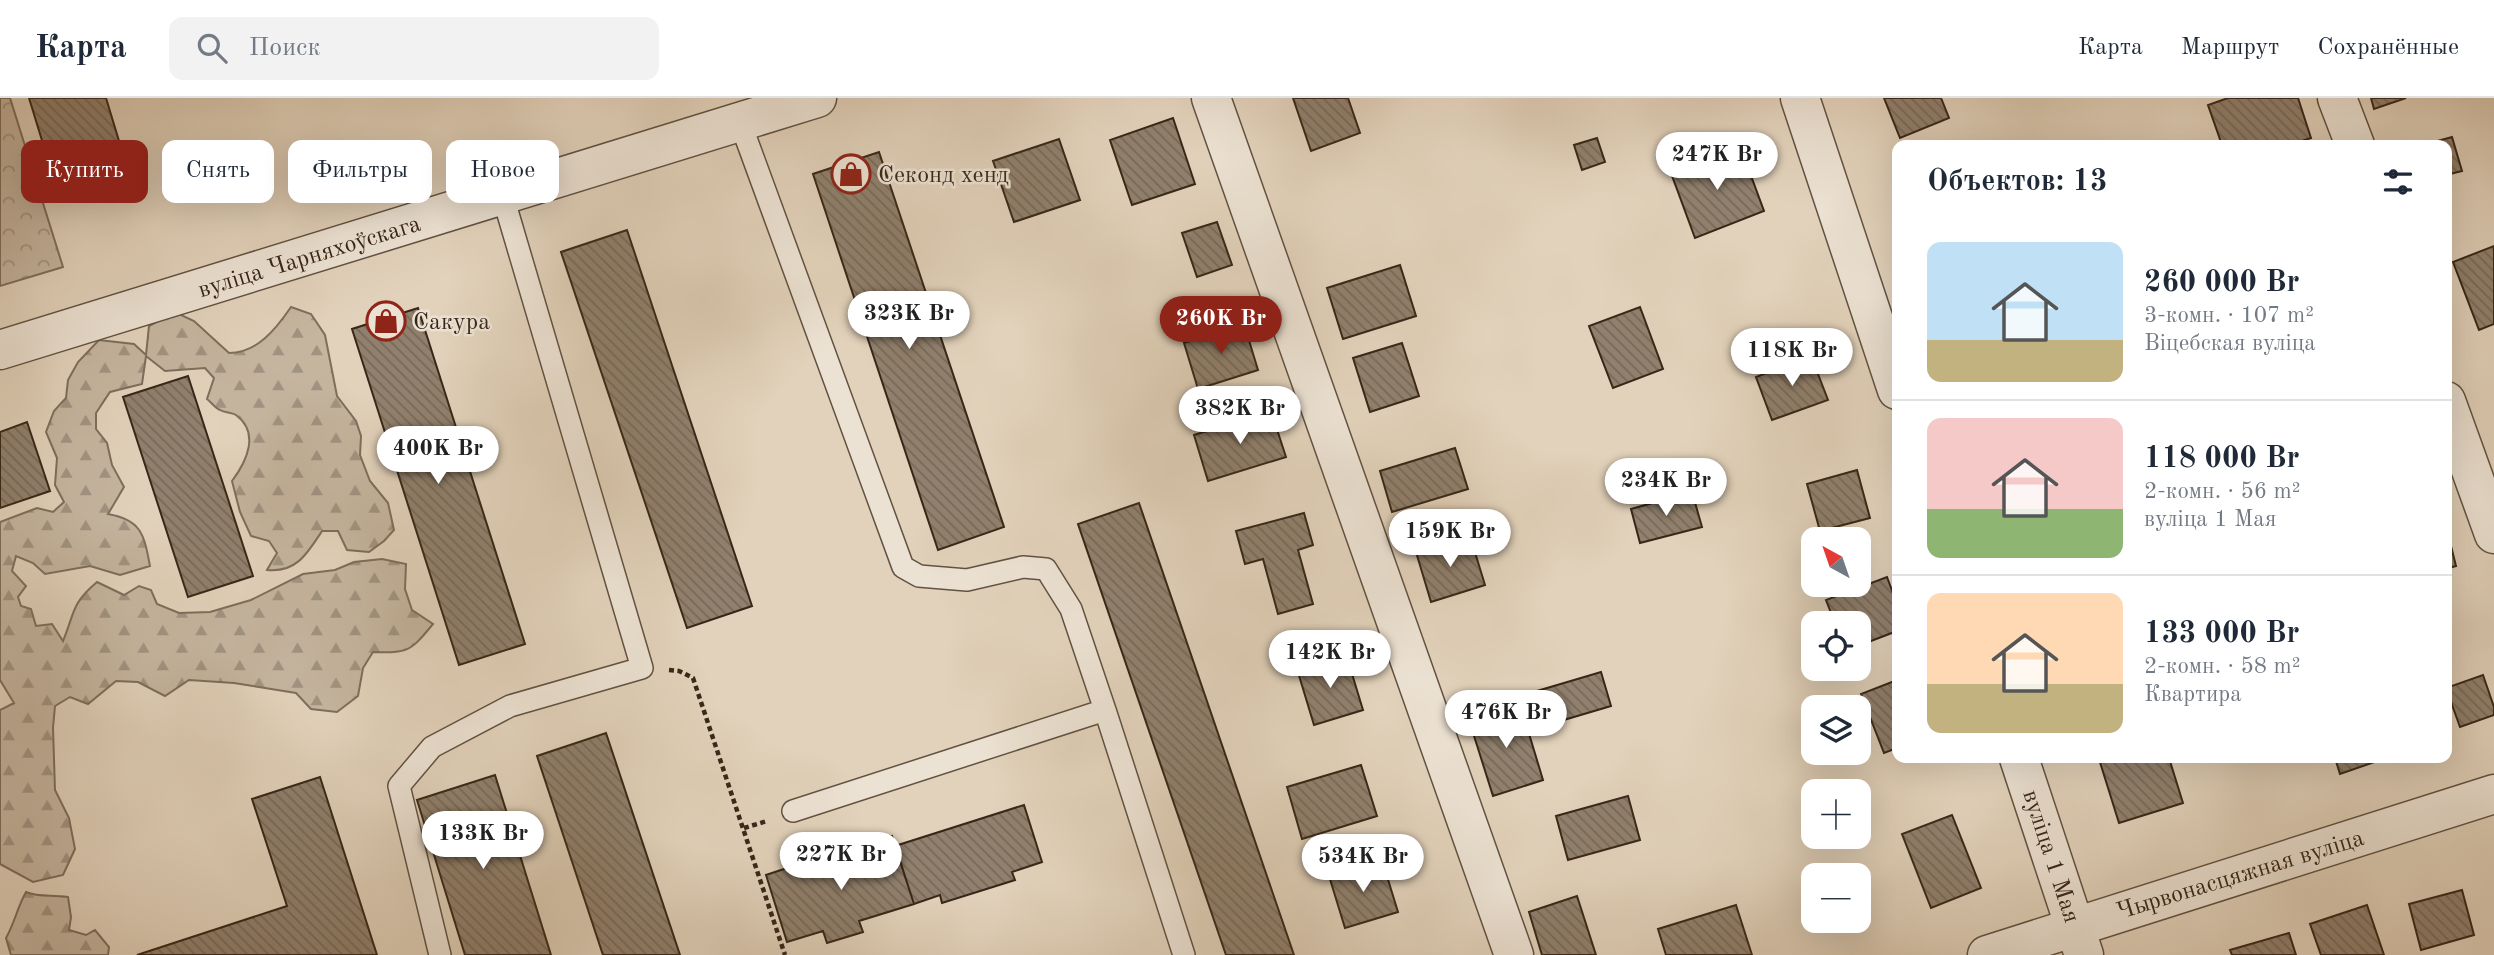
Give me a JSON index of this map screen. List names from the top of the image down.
{
  "streets": {
    "street": ["вуліца Чарняхоўскага", "вуліца 1 Мая", "Чырвонасцяжная вуліца"]
  },
  "crossings": [
    ["вуліца 1 Мая", "Чырвонасцяжная вуліца"]
  ],
  "places": {
    "shop": ["Секонд хенд", "Сакура"]
  },
  "north": "top left",
  "page": {
    "header": "Карта",
    "search": "Поиск",
    "nav": ["Карта", "Маршрут", "Сохранённые"],
    "price": [
      "247K Br",
      "323K Br",
      "260K Br",
      "118K Br",
      "382K Br",
      "400K Br",
      "234K Br",
      "159K Br",
      "142K Br",
      "476K Br",
      "133K Br",
      "227K Br",
      "534K Br"
    ],
    "chip": [
      "Купить",
      "Снять",
      "Фильтры",
      "Новое"
    ],
    "heading": "Объектов: 13",
    "list": [
      {
        "name": "260 000 Br",
        "note": "3-комн. · 107 m² · Віцебская вуліца"
      },
      {
        "name": "118 000 Br",
        "note": "2-комн. · 56 m² · вуліца 1 Мая"
      },
      {
        "name": "133 000 Br",
        "note": "2-комн. · 58 m² · Квартира"
      }
    ],
    "map_buttons": ["+", "−"]
  }
}
